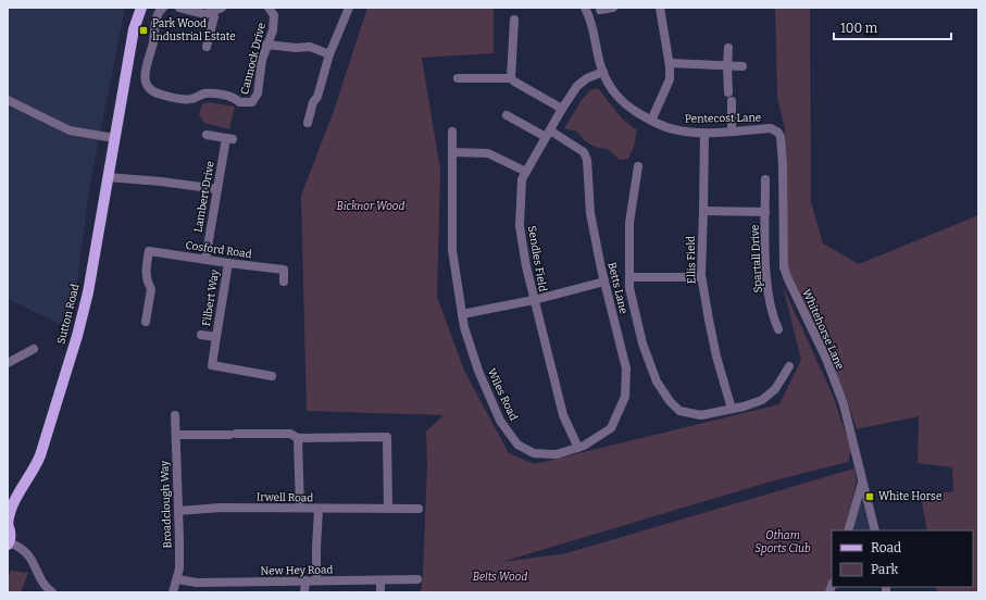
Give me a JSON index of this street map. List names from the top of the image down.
{
  "streets": {
    "main road": ["Sutton Road"],
    "street": [
      "Cannock Drive",
      "Pentecost Lane",
      "Lambert Drive",
      "Cosford Road",
      "Sendles Field",
      "Spartall Drive",
      "Ellis Field",
      "Betts Lane",
      "Filbert Way",
      "Whitehorse Lane",
      "Wiles Road",
      "Irwell Road",
      "Broadclough Way",
      "New Hey Road"
    ]
  },
  "crossings": [
    ["Pentecost Lane", "Sendles Field"],
    ["Pentecost Lane", "Ellis Field"],
    ["Pentecost Lane", "Whitehorse Lane"],
    ["Lambert Drive", "Cosford Road"],
    ["Cosford Road", "Filbert Way"],
    ["Sendles Field", "Betts Lane"],
    ["Sendles Field", "Wiles Road"],
    ["Spartall Drive", "Ellis Field"],
    ["Betts Lane", "Wiles Road"],
    ["Irwell Road", "Broadclough Way"],
    ["Irwell Road", "New Hey Road"],
    ["Broadclough Way", "New Hey Road"]
  ],
  "parks": ["Bicknor Wood", "Otham Sports Club", "Belts Wood"],
  "places": {
    "transit": ["Park Wood Industrial Estate", "White Horse"]
  },
  "legend": ["Road", "Park"],
  "scale_bar": "100 m"
}
